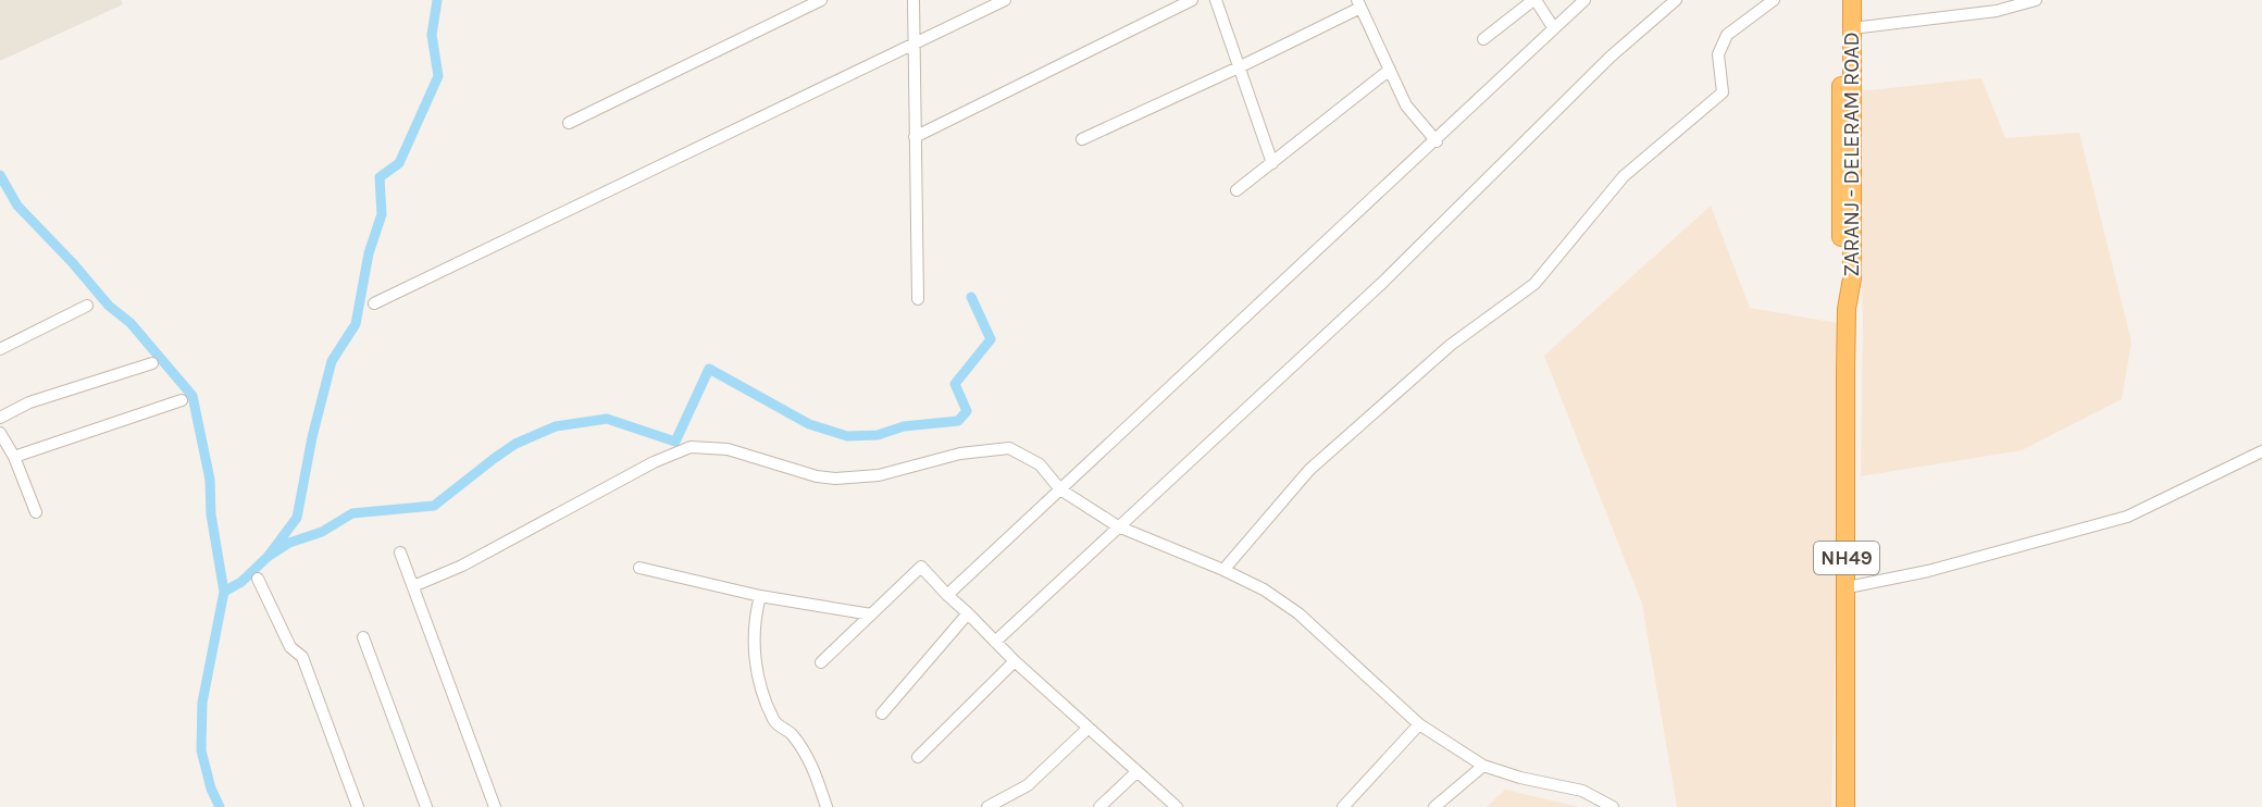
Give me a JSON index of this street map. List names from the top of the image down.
{
  "streets": {
    "highway": ["ZARANJ - DELERAM ROAD", "NH49"]
  }
}
